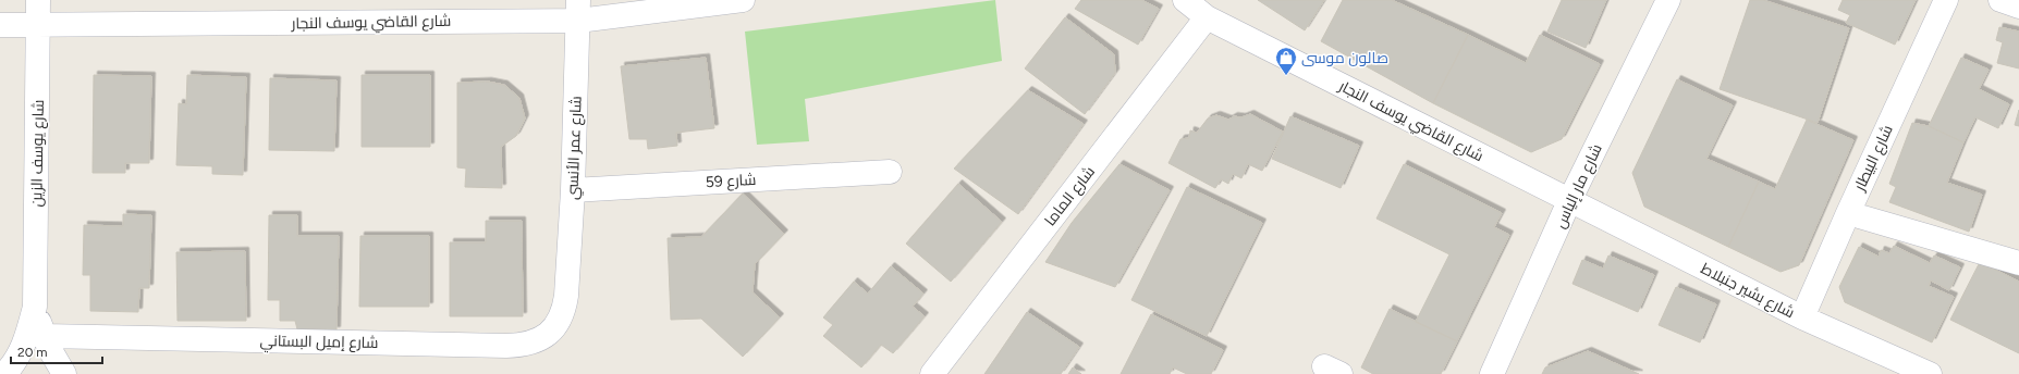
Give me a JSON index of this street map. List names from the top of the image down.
{
  "streets": {
    "street": [
      "شارع القاضي يوسف النجار",
      "شارع عمر الأنسي",
      "شارع يوسف الزين",
      "شارع البيطار",
      "شارع 59",
      "شارع مار إلياس",
      "شارع الماما",
      "شارع بشير جنبلاط",
      "شارع إميل البستاني"
    ]
  },
  "crossings": [
    ["شارع القاضي يوسف النجار", "شارع عمر الأنسي"],
    ["شارع القاضي يوسف النجار", "شارع يوسف الزين"],
    ["شارع القاضي يوسف النجار", "شارع مار إلياس"],
    ["شارع القاضي يوسف النجار", "شارع الماما"],
    ["شارع القاضي يوسف النجار", "شارع بشير جنبلاط"],
    ["شارع عمر الأنسي", "شارع 59"],
    ["شارع عمر الأنسي", "شارع إميل البستاني"],
    ["شارع يوسف الزين", "شارع إميل البستاني"],
    ["شارع البيطار", "شارع بشير جنبلاط"],
    ["شارع مار إلياس", "شارع بشير جنبلاط"]
  ],
  "places": {
    "shop": ["صالون موسى"]
  },
  "scale_bar": "20 m"
}
